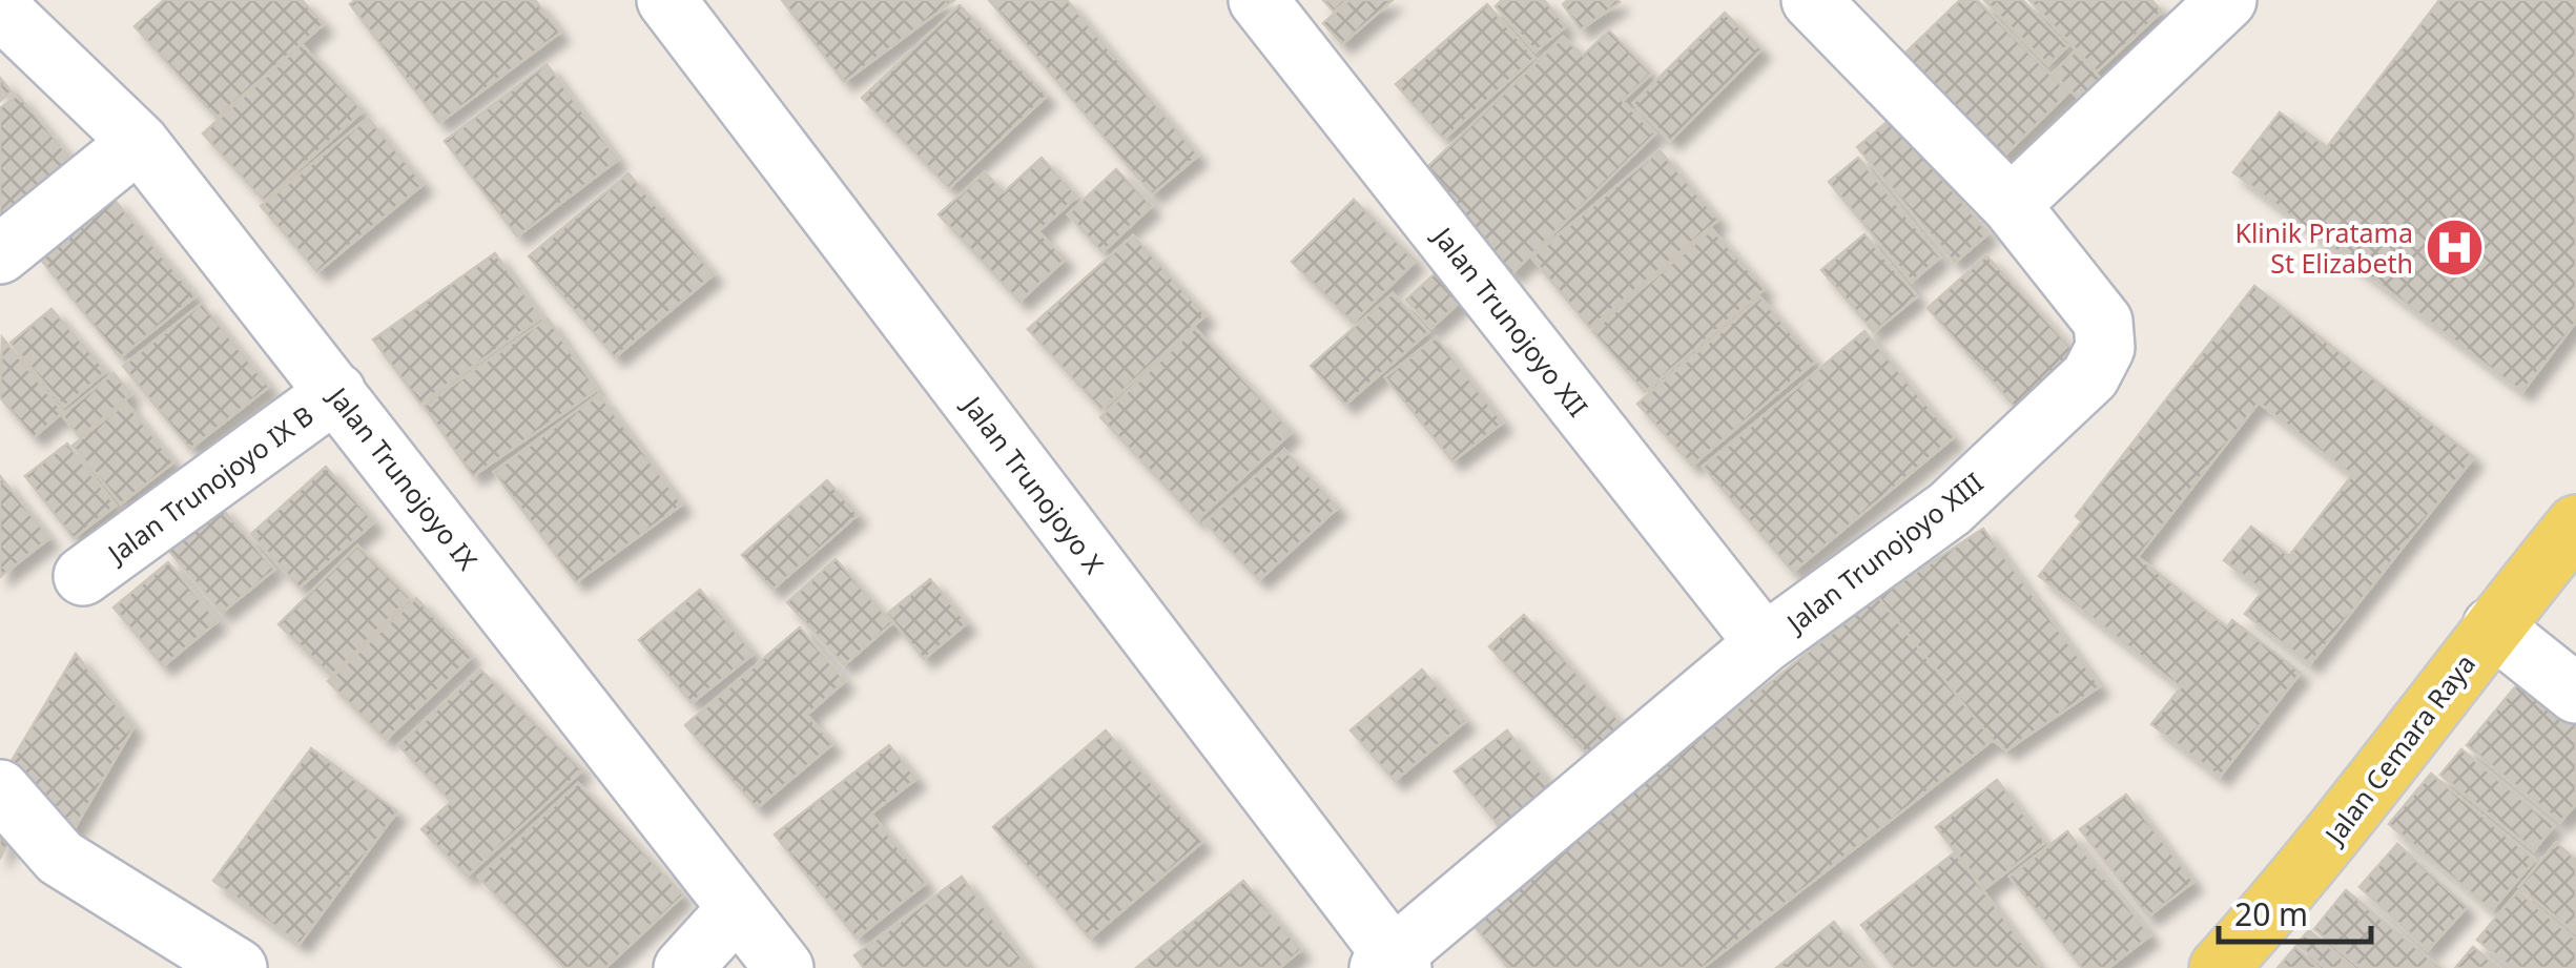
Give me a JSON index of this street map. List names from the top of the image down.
{
  "streets": {
    "main road": ["Jalan Cemara Raya"],
    "street": [
      "Jalan Trunojoyo XII",
      "Jalan Trunojoyo IX",
      "Jalan Trunojoyo IX B",
      "Jalan Trunojoyo X",
      "Jalan Trunojoyo XIII"
    ]
  },
  "crossings": [
    ["Jalan Trunojoyo XII", "Jalan Trunojoyo XIII"],
    ["Jalan Trunojoyo IX", "Jalan Trunojoyo IX B"],
    ["Jalan Trunojoyo X", "Jalan Trunojoyo XIII"]
  ],
  "places": {
    "hospital": ["Klinik Pratama St Elizabeth"]
  },
  "scale_bar": "20 m"
}
